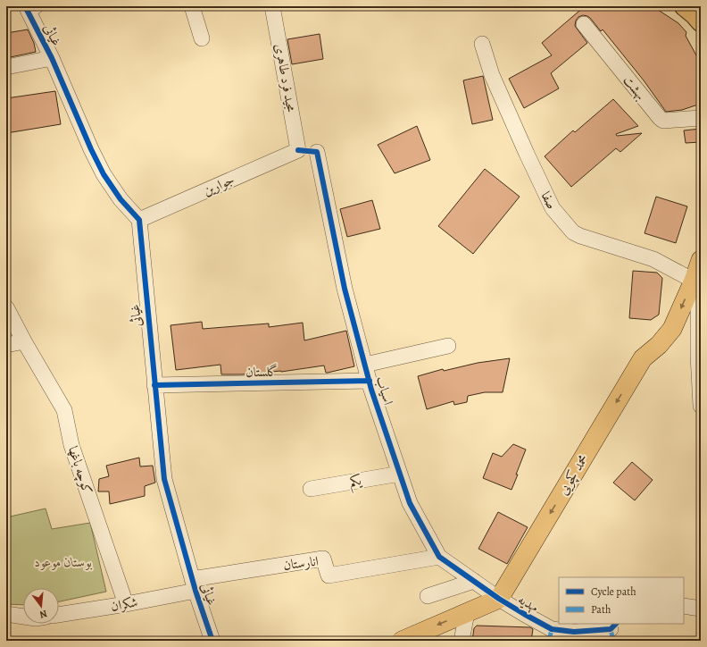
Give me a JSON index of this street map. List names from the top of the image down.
{
  "streets": {
    "main road": ["محمد کچویی"],
    "street": [
      "غیاثی",
      "مجید فرد طاهری",
      "بهشت",
      "جوارین",
      "صفا",
      "گلستان",
      "اسیاب",
      "کوچه باغها",
      "یکم",
      "انارستان",
      "مهدیه",
      "شکران"
    ]
  },
  "crossings": [
    ["غیاثی", "جوارین"],
    ["غیاثی", "گلستان"],
    ["غیاثی", "انارستان"],
    ["غیاثی", "شکران"],
    ["مجید فرد طاهری", "جوارین"],
    ["صفا", "محمد کچویی"],
    ["گلستان", "اسیاب"],
    ["اسیاب", "محمد کچویی"],
    ["اسیاب", "یکم"],
    ["اسیاب", "انارستان"],
    ["اسیاب", "مهدیه"],
    ["کوچه باغها", "شکران"],
    ["محمد کچویی", "مهدیه"],
    ["انارستان", "شکران"]
  ],
  "one_way": ["محمد کچویی"],
  "parks": ["بوستان موعود"],
  "legend": ["Cycle path", "Path"],
  "north": "bottom"
}
